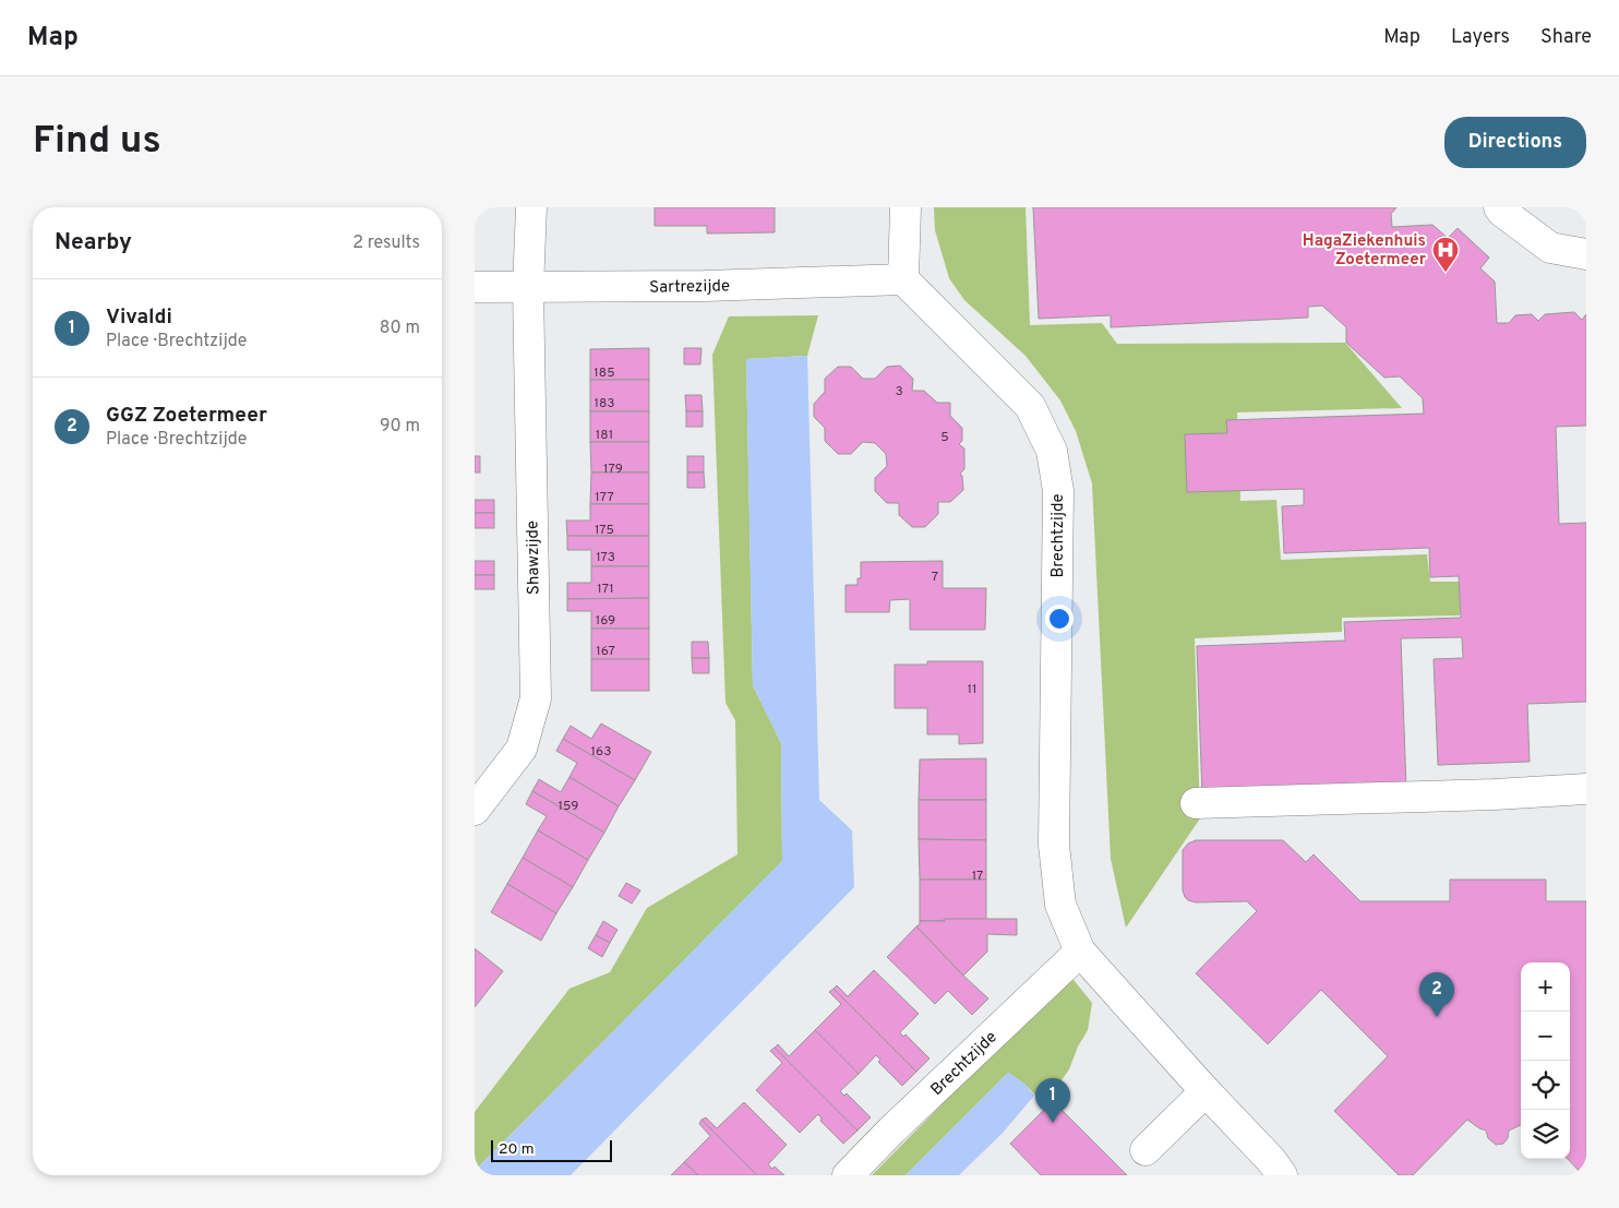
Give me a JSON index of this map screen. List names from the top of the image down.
{
  "streets": {
    "street": ["Sartrezijde", "Brechtzijde", "Shawzijde"]
  },
  "crossings": [
    ["Sartrezijde", "Brechtzijde"],
    ["Sartrezijde", "Shawzijde"]
  ],
  "places": {
    "hospital": ["HagaZiekenhuis Zoetermeer"]
  },
  "house_numbers": [
    "185",
    "3",
    "183",
    "181",
    "5",
    "179",
    "177",
    "175",
    "173",
    "7",
    "171",
    "169",
    "167",
    "11",
    "163",
    "159",
    "17"
  ],
  "scale_bar": "20 m",
  "page": {
    "header": "Map",
    "nav": ["Map", "Layers", "Share"],
    "buttons": "Directions",
    "title": "Find us",
    "heading": ["Nearby", "2 results"],
    "list": [
      {
        "mark": "1",
        "name": "Vivaldi",
        "note": "Place · Brechtzijde",
        "value": "80 m"
      },
      {
        "mark": "2",
        "name": "GGZ Zoetermeer",
        "note": "Place · Brechtzijde",
        "value": "90 m"
      }
    ],
    "map_buttons": ["+", "−"],
    "pins": ["2", "1"],
    "scale": "20 m"
  }
}
